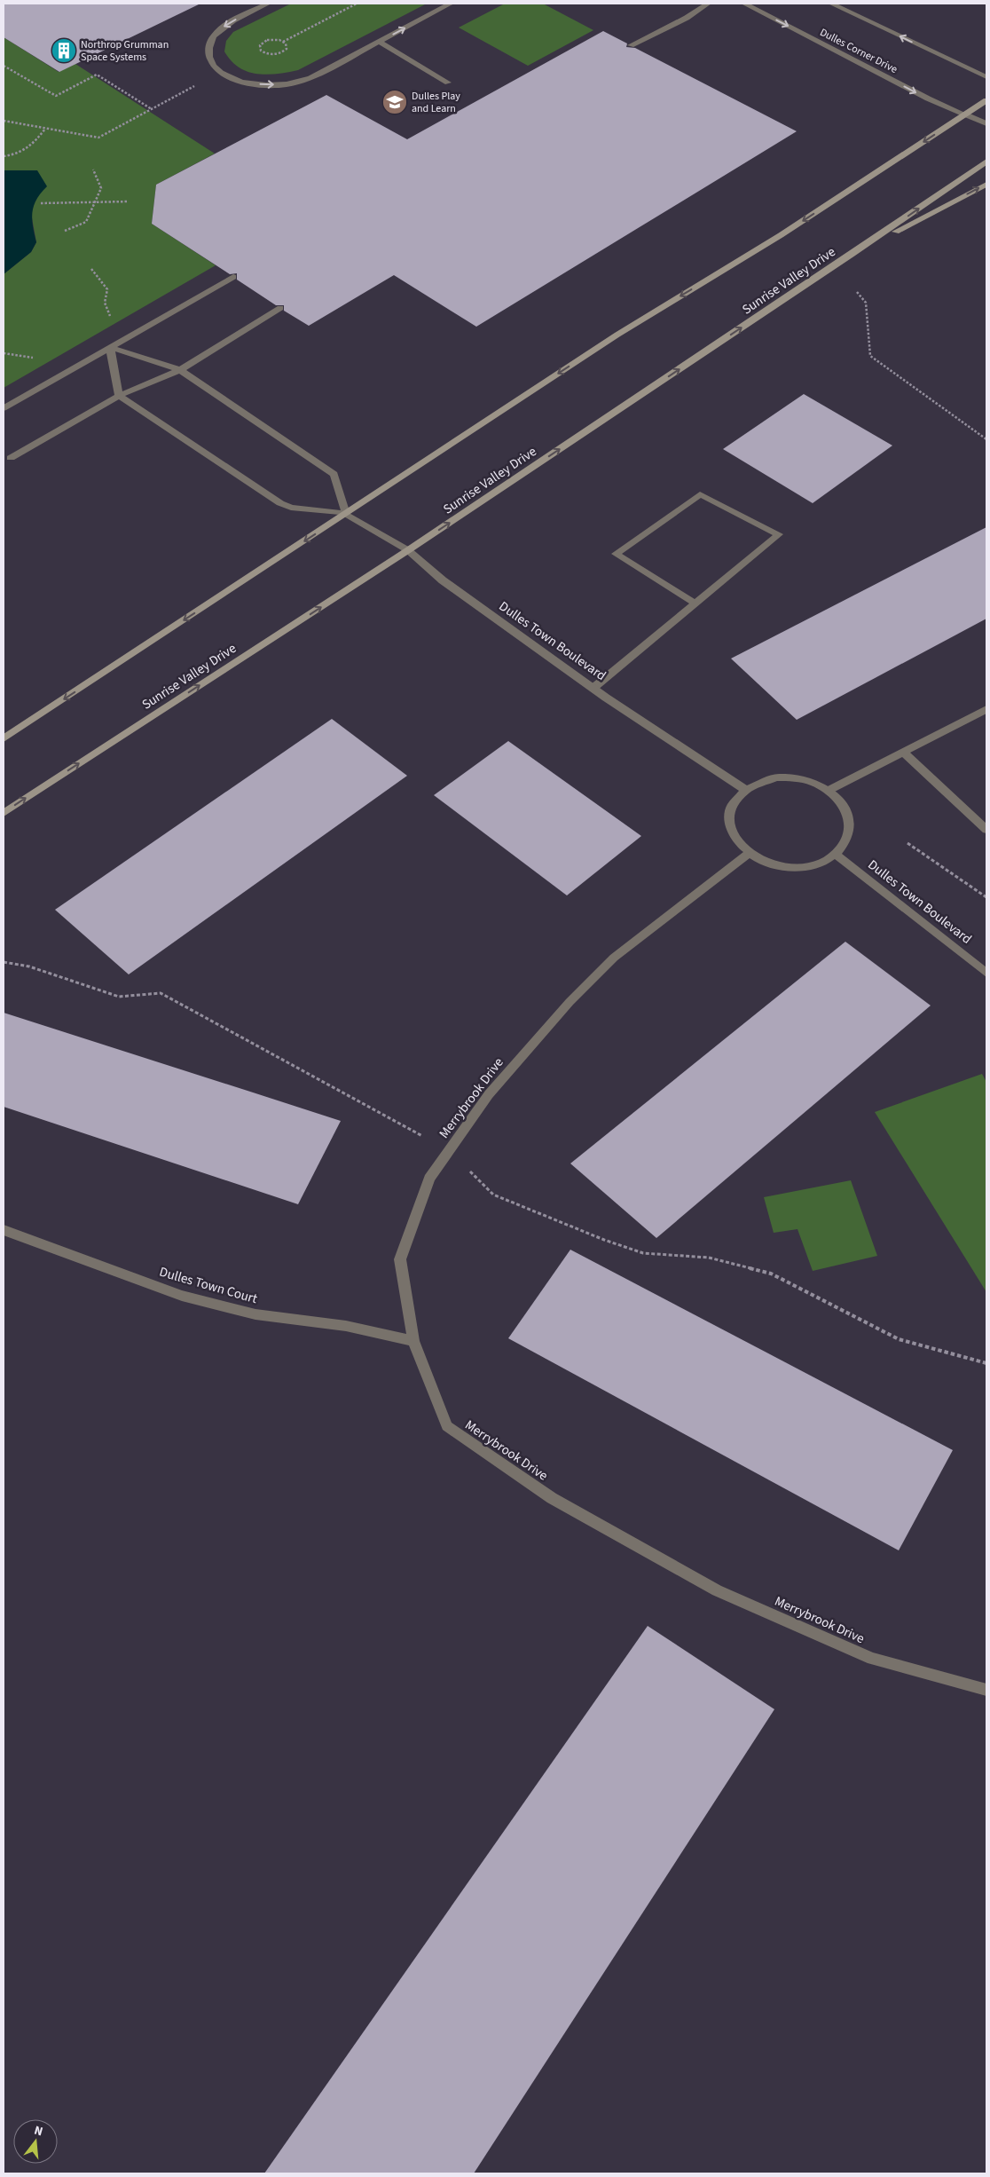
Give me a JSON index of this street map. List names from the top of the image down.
{
  "streets": {
    "main road": ["Sunrise Valley Drive"],
    "street": [
      "Dulles Corner Drive",
      "Dulles Town Boulevard",
      "Merrybrook Drive",
      "Dulles Town Court"
    ]
  },
  "crossings": [
    ["Sunrise Valley Drive", "Dulles Town Boulevard"],
    ["Dulles Town Boulevard", "Merrybrook Drive"],
    ["Merrybrook Drive", "Dulles Town Court"]
  ],
  "places": {
    "building": ["Northrop Grumman Space Systems"],
    "school or university": ["Dulles Play and Learn"]
  },
  "north": "top"
}
